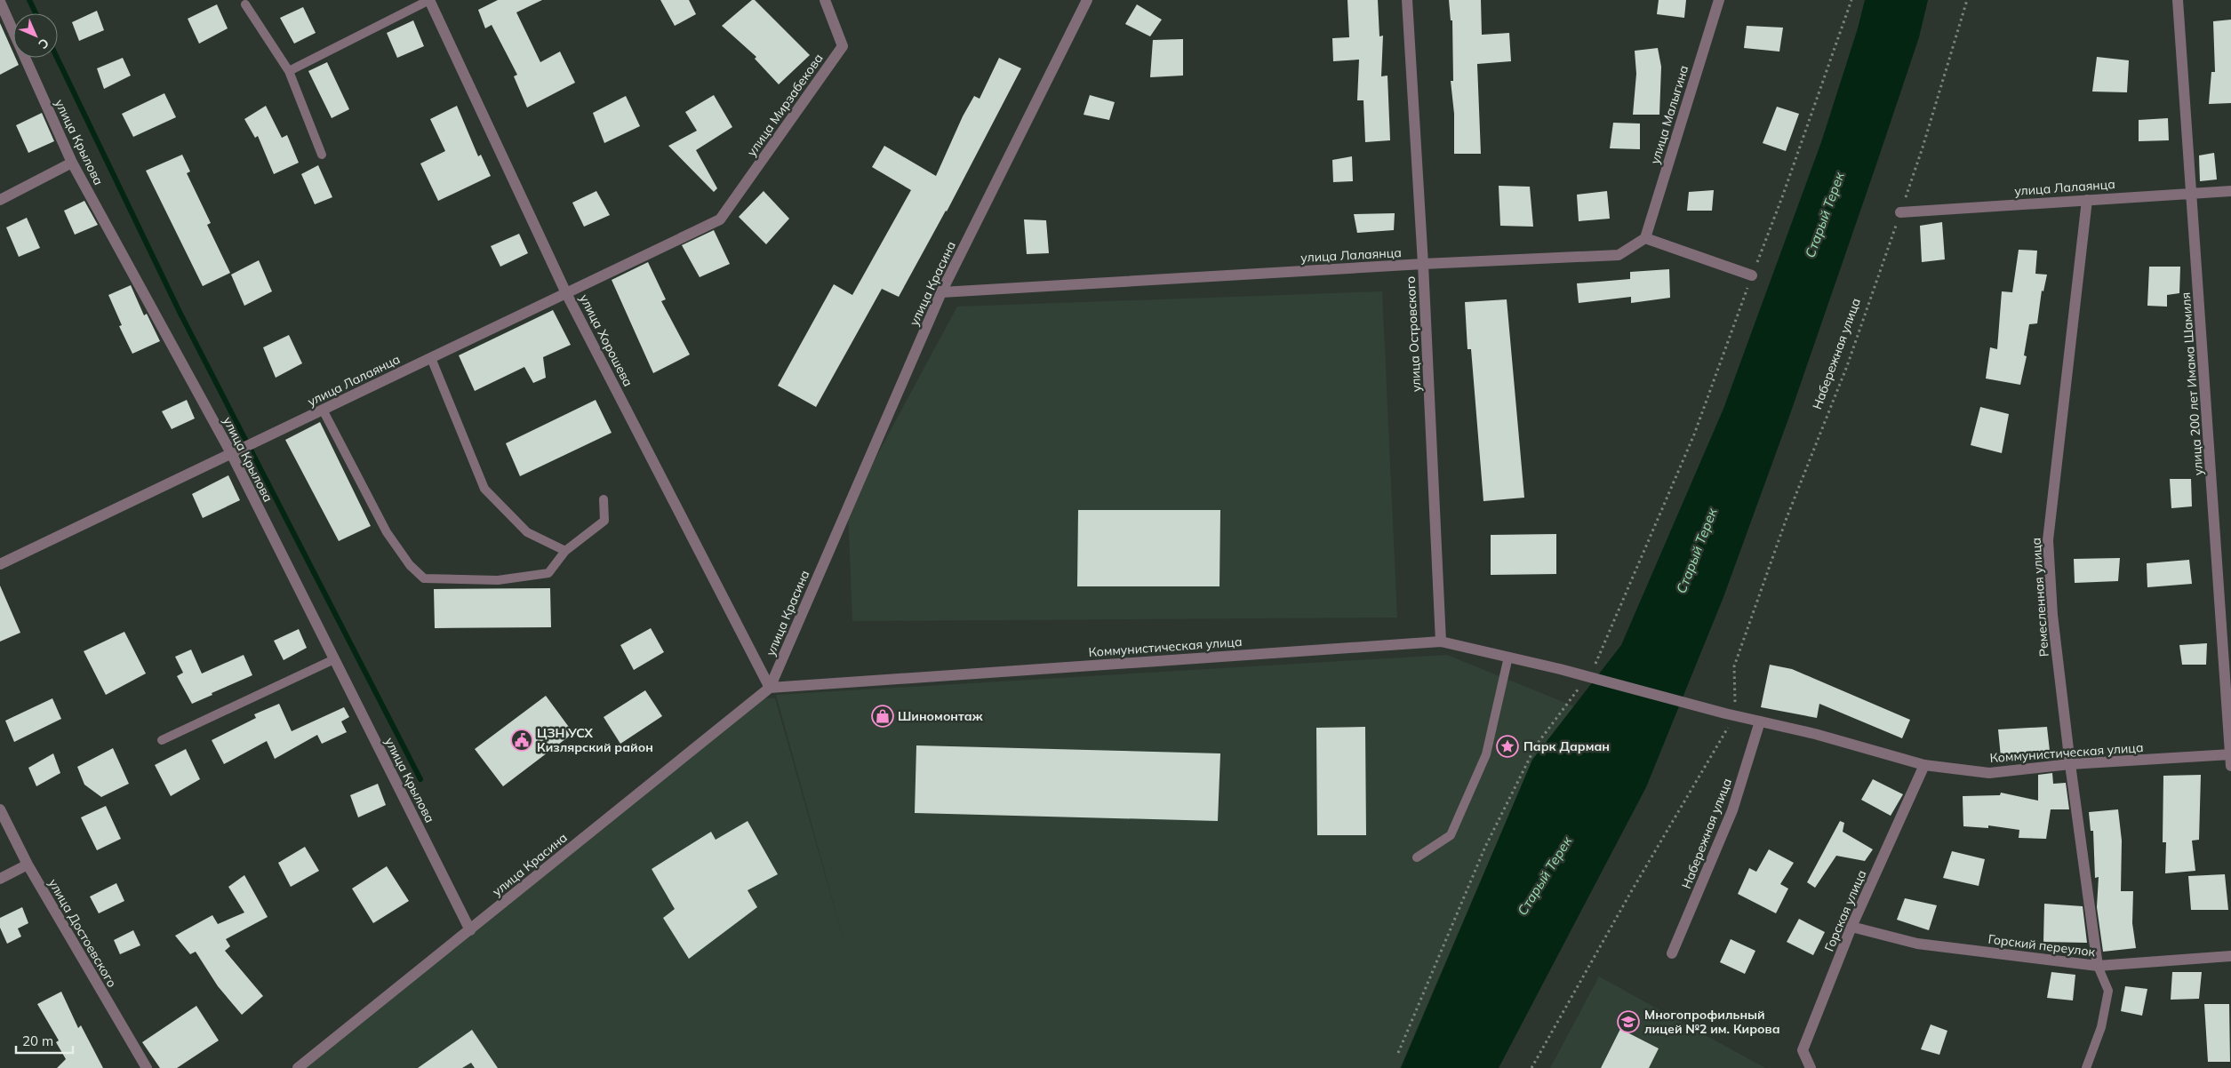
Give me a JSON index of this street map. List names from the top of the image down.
{
  "streets": {
    "street": [
      "улица Мирзабекова",
      "улица Малыгина",
      "улица Крылова",
      "улица Лалаянца",
      "улица Красина",
      "улица Островского",
      "улица Хорошева",
      "Набережная улица",
      "улица 200 лет Имама Шамиля",
      "Ремесленная улица",
      "Коммунистическая улица",
      "Горская улица",
      "улица Достоевского",
      "Горский переулок"
    ]
  },
  "crossings": [
    ["улица Мирзабекова", "улица Лалаянца"],
    ["улица Малыгина", "улица Лалаянца"],
    ["улица Крылова", "улица Лалаянца"],
    ["улица Крылова", "улица Красина"],
    ["улица Лалаянца", "улица Красина"],
    ["улица Лалаянца", "улица Островского"],
    ["улица Лалаянца", "улица Хорошева"],
    ["улица Лалаянца", "Набережная улица"],
    ["улица Лалаянца", "улица 200 лет Имама Шамиля"],
    ["улица Лалаянца", "Ремесленная улица"],
    ["улица Красина", "улица Хорошева"],
    ["улица Красина", "Коммунистическая улица"],
    ["улица Островского", "Коммунистическая улица"],
    ["улица Хорошева", "Коммунистическая улица"],
    ["Набережная улица", "Коммунистическая улица"],
    ["улица 200 лет Имама Шамиля", "Коммунистическая улица"],
    ["Ремесленная улица", "Коммунистическая улица"],
    ["Ремесленная улица", "Горский переулок"],
    ["Коммунистическая улица", "Горская улица"],
    ["Горская улица", "Горский переулок"]
  ],
  "water": ["Старый Терек"],
  "places": {
    "shop": ["Шиномонтаж"],
    "public building": ["ЦЗН УСХ Кизлярский район"],
    "place": ["Парк Дарман"],
    "school or university": ["Многопрофильный лицей №2 им. Кирова"]
  },
  "scale_bar": "20 m",
  "north": "bottom right"
}
